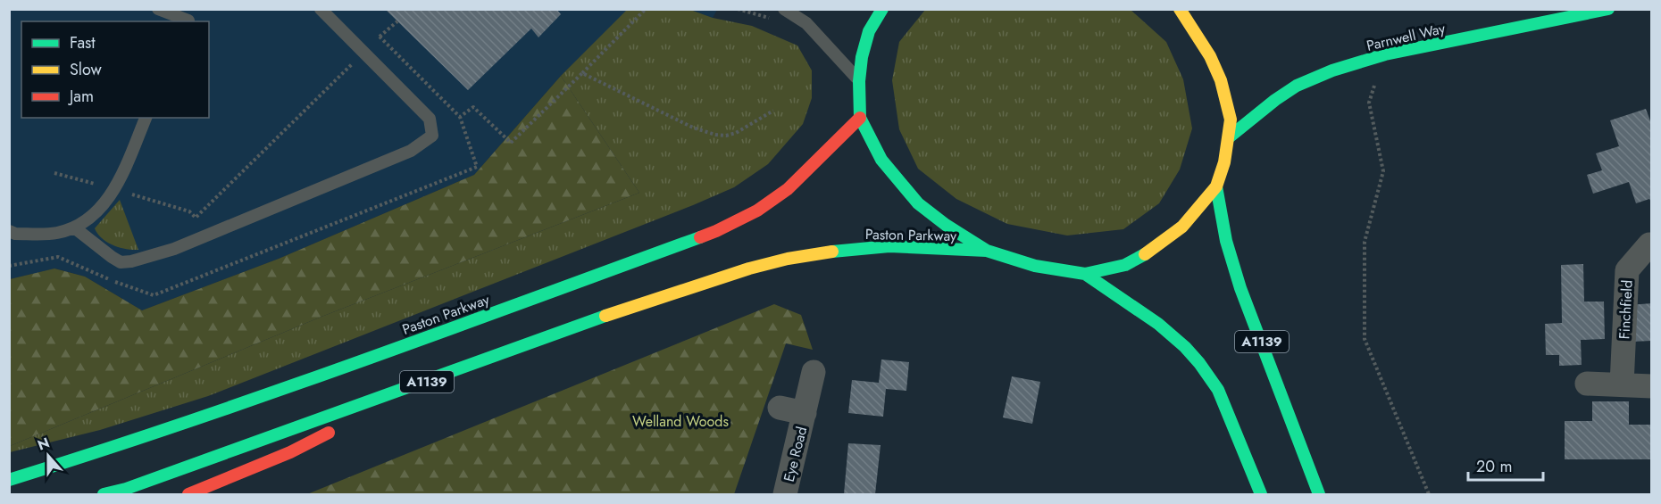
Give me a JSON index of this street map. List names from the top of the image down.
{
  "streets": {
    "main road": ["Parnwell Way", "Paston Parkway", "A1139"],
    "street": ["Finchfield", "Eye Road"]
  },
  "parks": ["Welland Woods"],
  "legend": ["Fast", "Slow", "Jam"],
  "scale_bar": "20 m",
  "north": "top"
}
